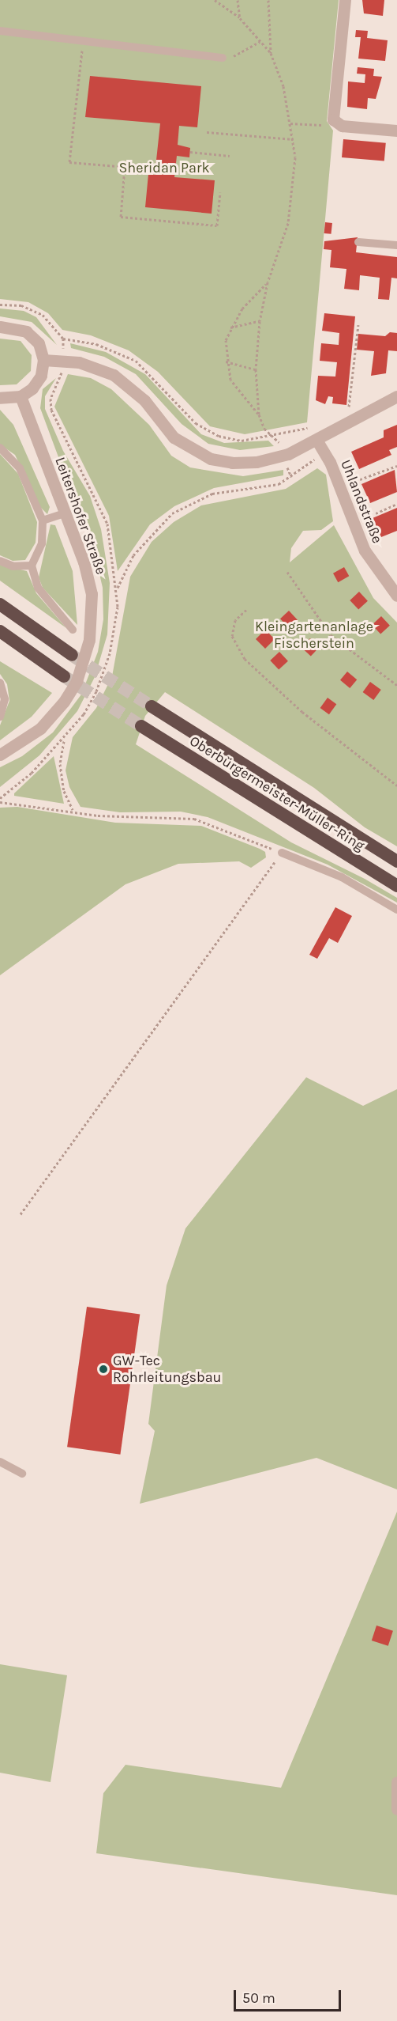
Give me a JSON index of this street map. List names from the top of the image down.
{
  "streets": {
    "highway": ["Oberbürgermeister-Müller-Ring"],
    "street": ["Uhlandstraße", "Leitershofer Straße"]
  },
  "parks": ["Sheridan Park", "Kleingartenanlage Fischerstein"],
  "places": ["GW-Tec Rohrleitungsbau"],
  "scale_bar": "50 m"
}
